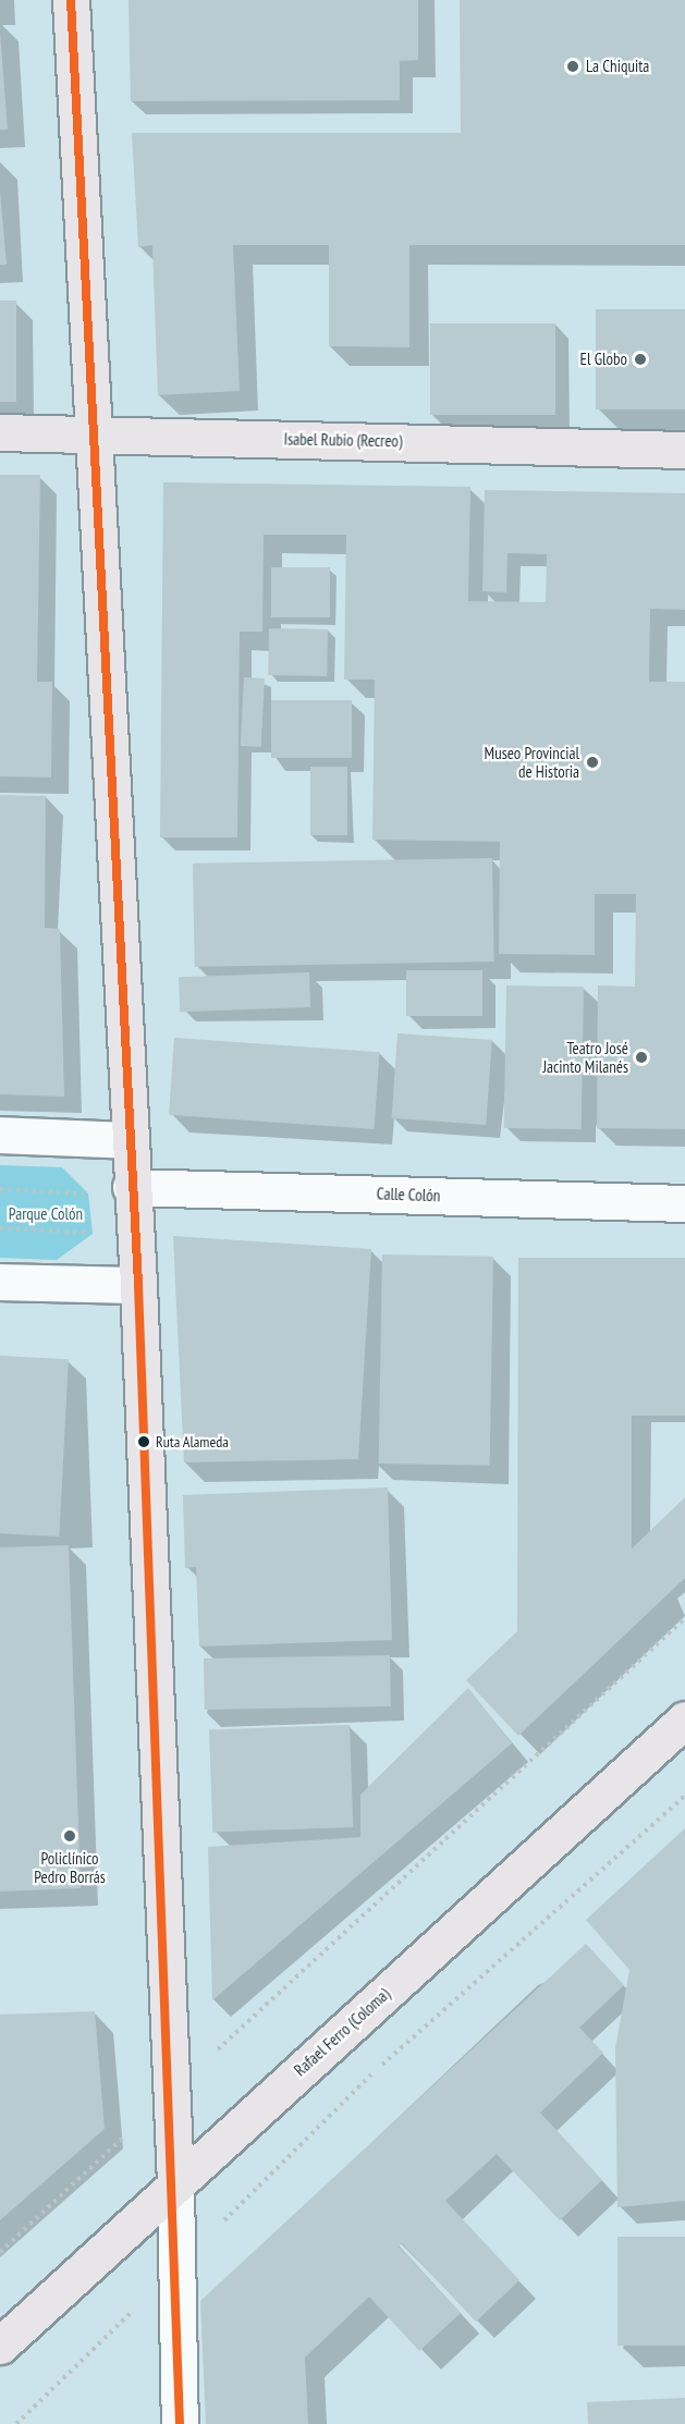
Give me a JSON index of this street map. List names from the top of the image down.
{
  "streets": {
    "main road": ["Isabel Rubio (Recreo)", "Rafael Ferro (Coloma)"],
    "street": ["Calle Colón"]
  },
  "parks": ["Parque Colón"],
  "places": [
    "La Chiquita",
    "El Globo",
    "Museo Provincial de Historia",
    "Teatro José Jacinto Milanés",
    "Ruta Alameda",
    "Policlínico Pedro Borrás"
  ]
}
